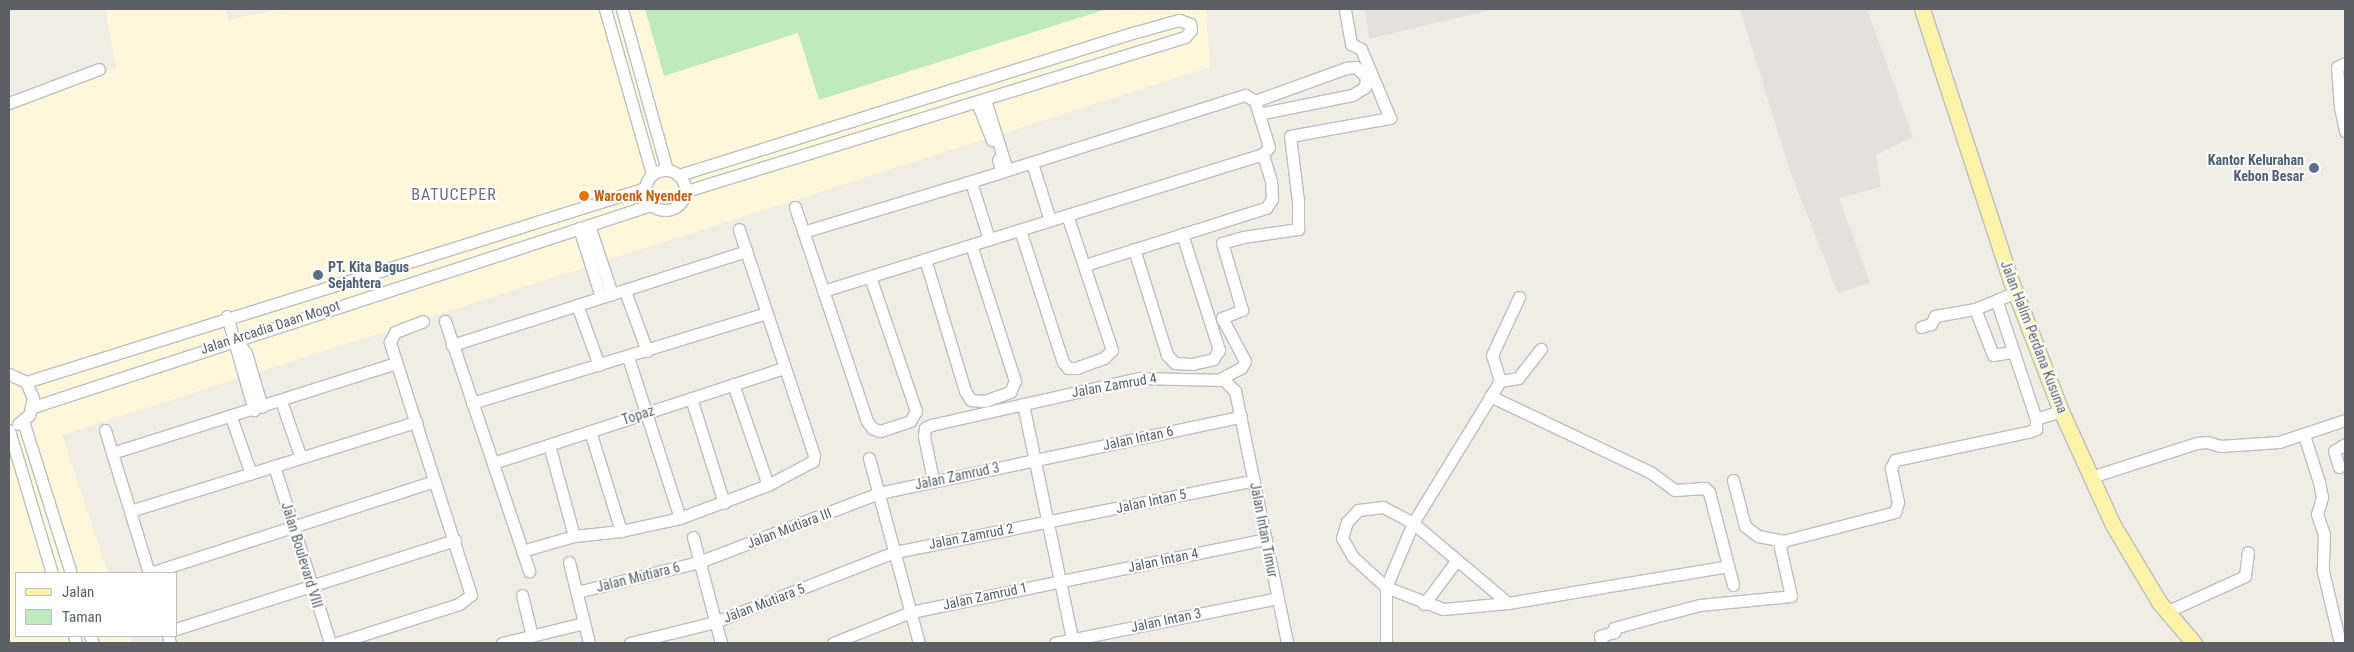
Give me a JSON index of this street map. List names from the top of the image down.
{
  "streets": {
    "main road": ["Jalan Halim Perdana Kusuma"],
    "street": [
      "Jalan Arcadia Daan Mogot",
      "Jalan Zamrud 4",
      "Topaz",
      "Jalan Intan 6",
      "Jalan Zamrud 3",
      "Jalan Intan 5",
      "Jalan Mutiara III",
      "Jalan Intan Timur",
      "Jalan Zamrud 2",
      "Jalan Boulevard VIII",
      "Jalan Intan 4",
      "Jalan Mutiara 6",
      "Jalan Zamrud 1",
      "Jalan Mutiara 5",
      "Jalan Intan 3"
    ]
  },
  "crossings": [
    ["Jalan Zamrud 4", "Jalan Zamrud 3"],
    ["Jalan Intan 6", "Jalan Zamrud 3"],
    ["Jalan Intan 6", "Jalan Intan Timur"],
    ["Jalan Zamrud 3", "Jalan Mutiara III"],
    ["Jalan Intan 5", "Jalan Intan Timur"],
    ["Jalan Intan 5", "Jalan Zamrud 2"],
    ["Jalan Mutiara III", "Jalan Mutiara 6"],
    ["Jalan Intan Timur", "Jalan Intan 4"],
    ["Jalan Intan Timur", "Jalan Intan 3"],
    ["Jalan Zamrud 2", "Jalan Mutiara 5"],
    ["Jalan Intan 4", "Jalan Zamrud 1"]
  ],
  "districts": ["BATUCEPER"],
  "places": ["Kantor Kelurahan Kebon Besar", "Waroenk Nyender", "PT. Kita Bagus Sejahtera"],
  "legend": ["Jalan", "Taman"]
}
